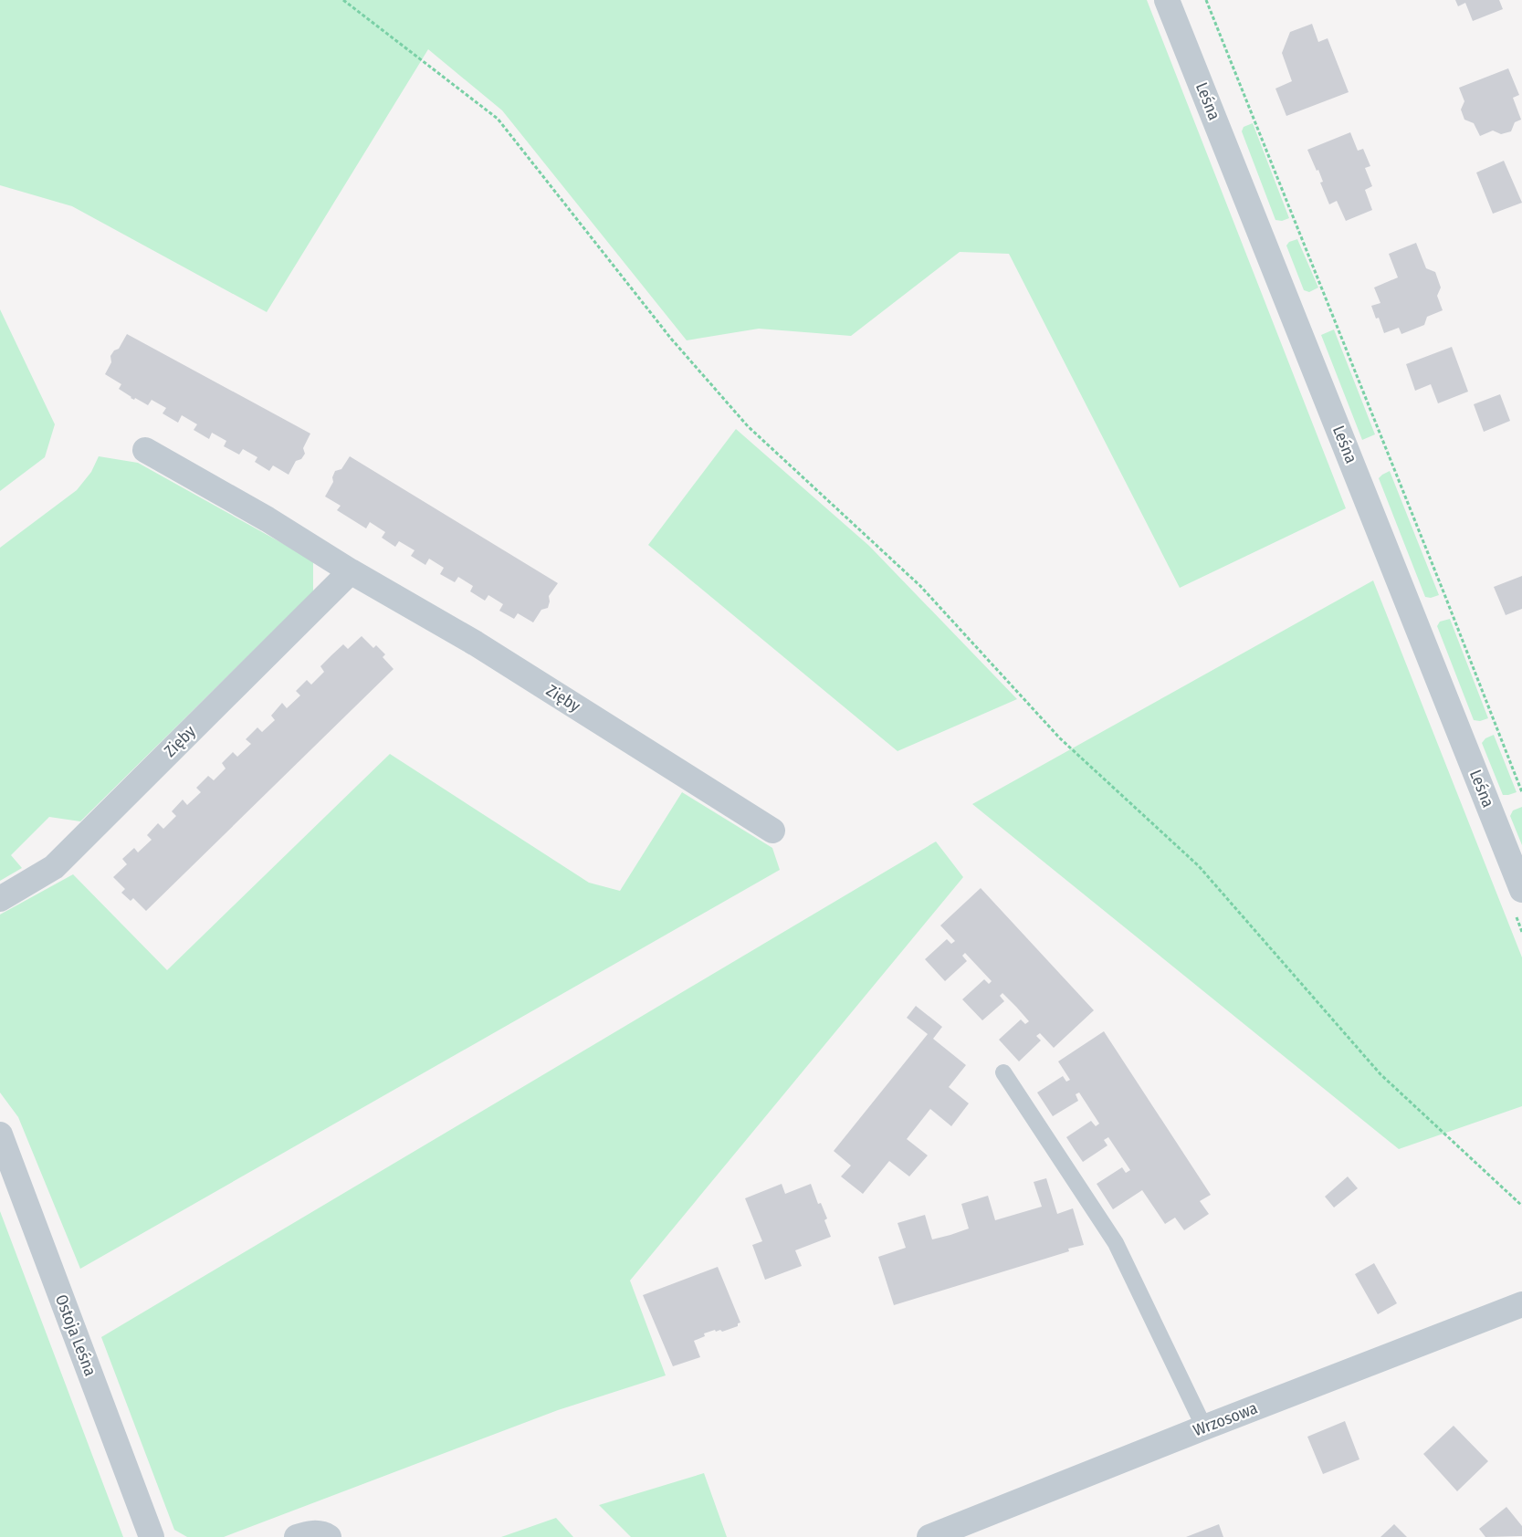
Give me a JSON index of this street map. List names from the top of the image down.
{
  "streets": {
    "street": [
      "Leśna",
      "Zięby",
      "Ostoja Leśna",
      "Wrzosowa"
    ]
  }
}
